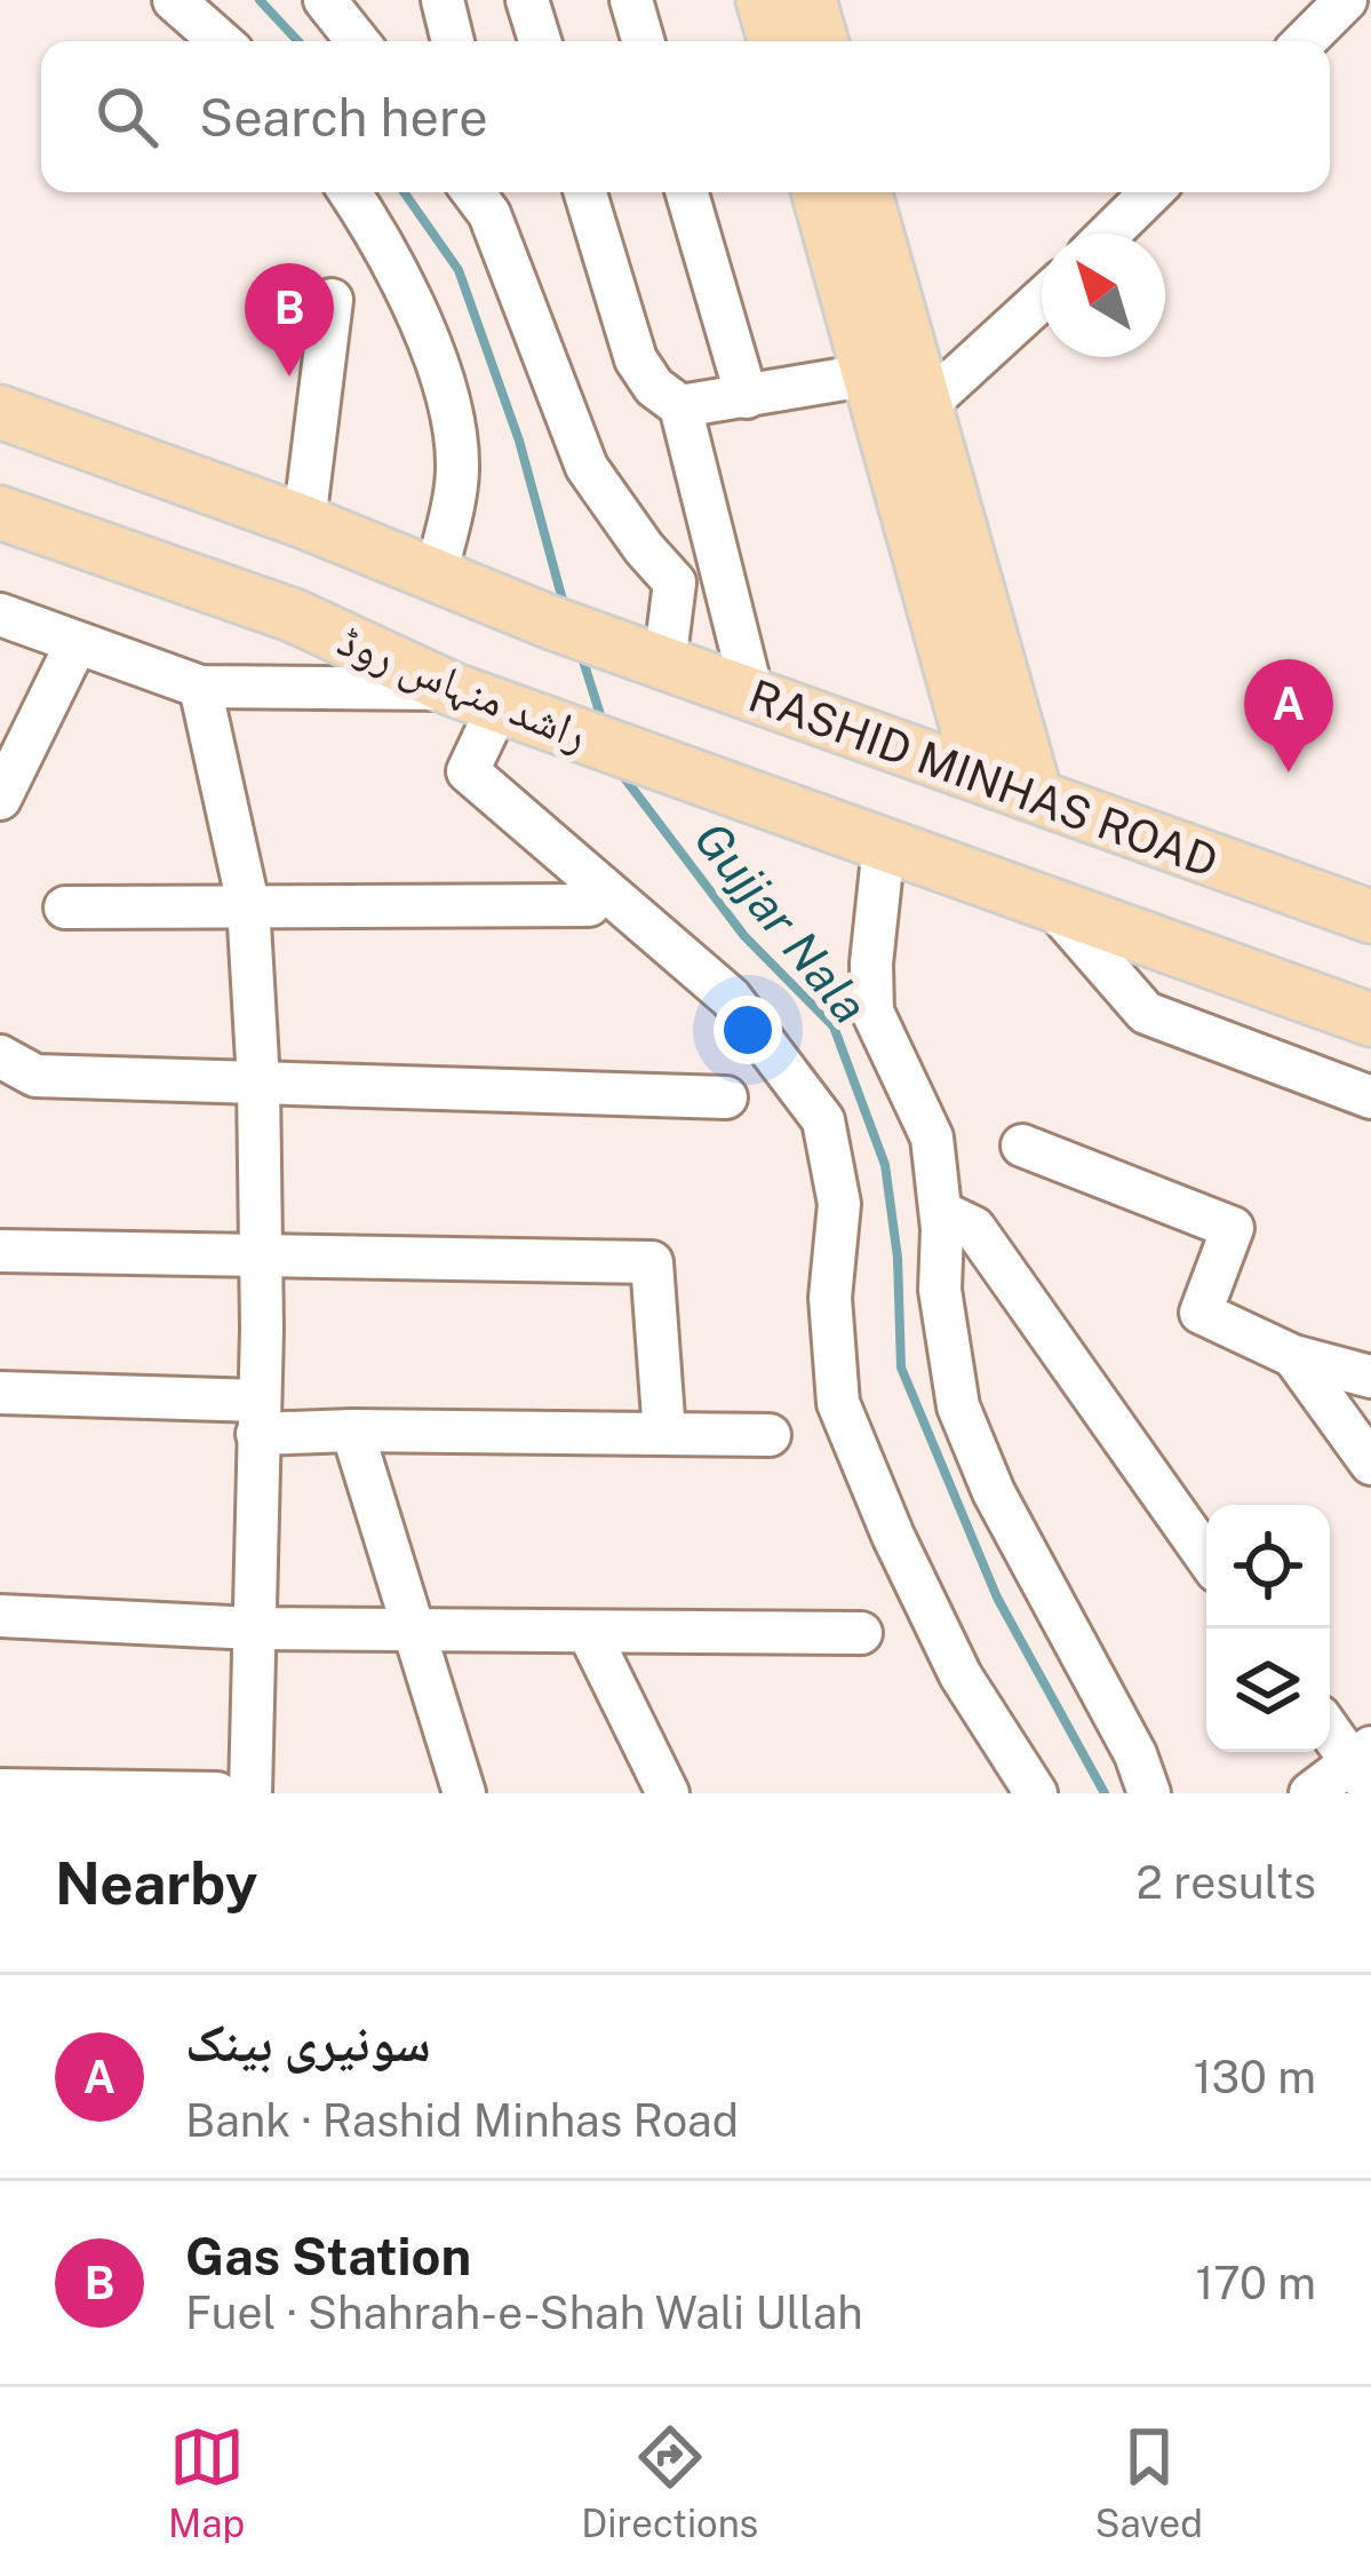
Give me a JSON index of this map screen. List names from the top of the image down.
{
  "streets": {
    "main road": ["راشد منہاس روڈ", "RASHID MINHAS ROAD"]
  },
  "water": ["Gujjar Nala"],
  "north": "top left",
  "page": {
    "search": "Search here",
    "pins": ["B", "A"],
    "heading": ["Nearby", "2 results"],
    "list": [
      {
        "mark": "A",
        "name": "سونیری بینک",
        "note": "Bank · Rashid Minhas Road",
        "value": "130 m"
      },
      {
        "mark": "B",
        "name": "Gas Station",
        "note": "Fuel · Shahrah-e-Shah Wali Ullah",
        "value": "170 m"
      }
    ],
    "nav": ["Map", "Directions", "Saved"]
  }
}
